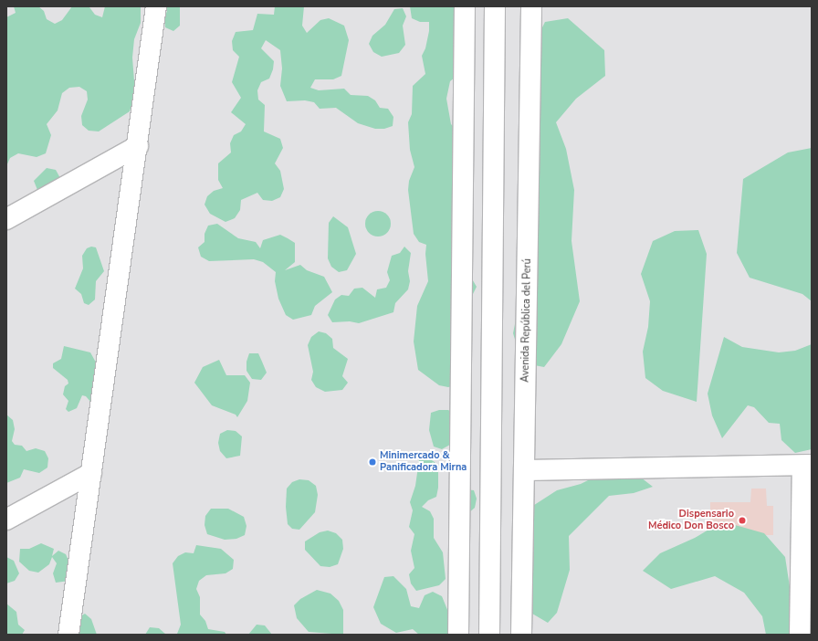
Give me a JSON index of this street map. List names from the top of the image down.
{
  "streets": {
    "main road": ["Avenida República del Perú"]
  },
  "places": ["Minimercado & Panificadora Mirna", "Dispensario Médico Don Bosco"]
}
